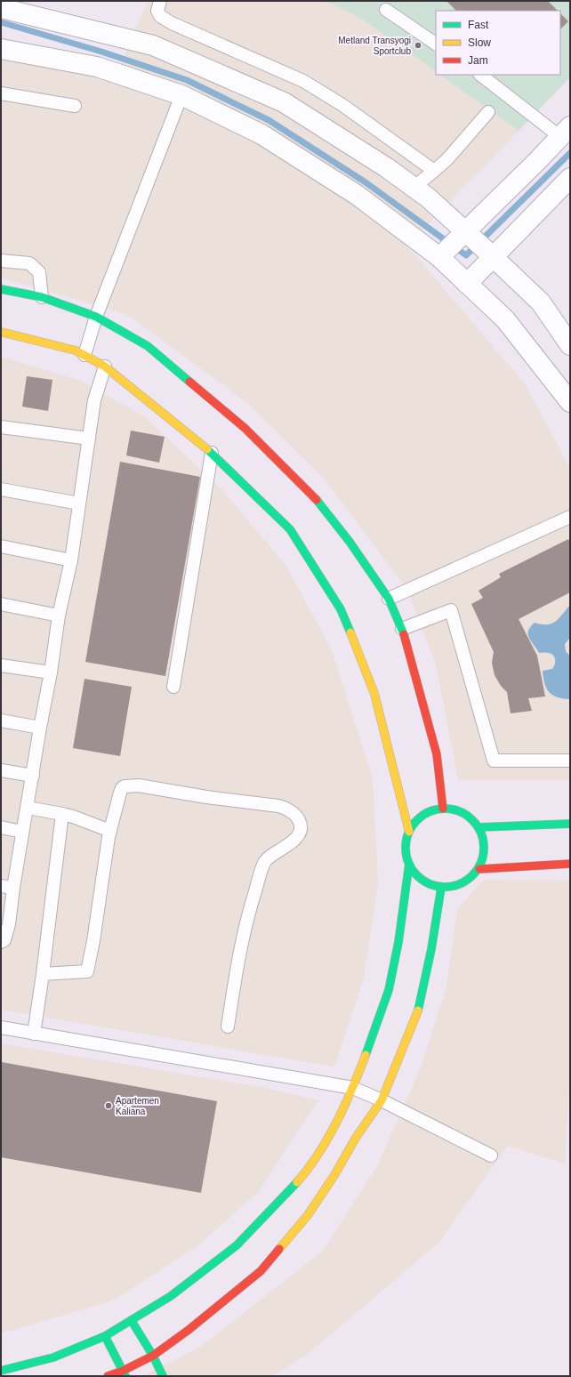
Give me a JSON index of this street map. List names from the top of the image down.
{
  "places": ["Metland Transyogi Sportclub", "Apartemen Kaliana"],
  "legend": ["Fast", "Slow", "Jam"]
}
